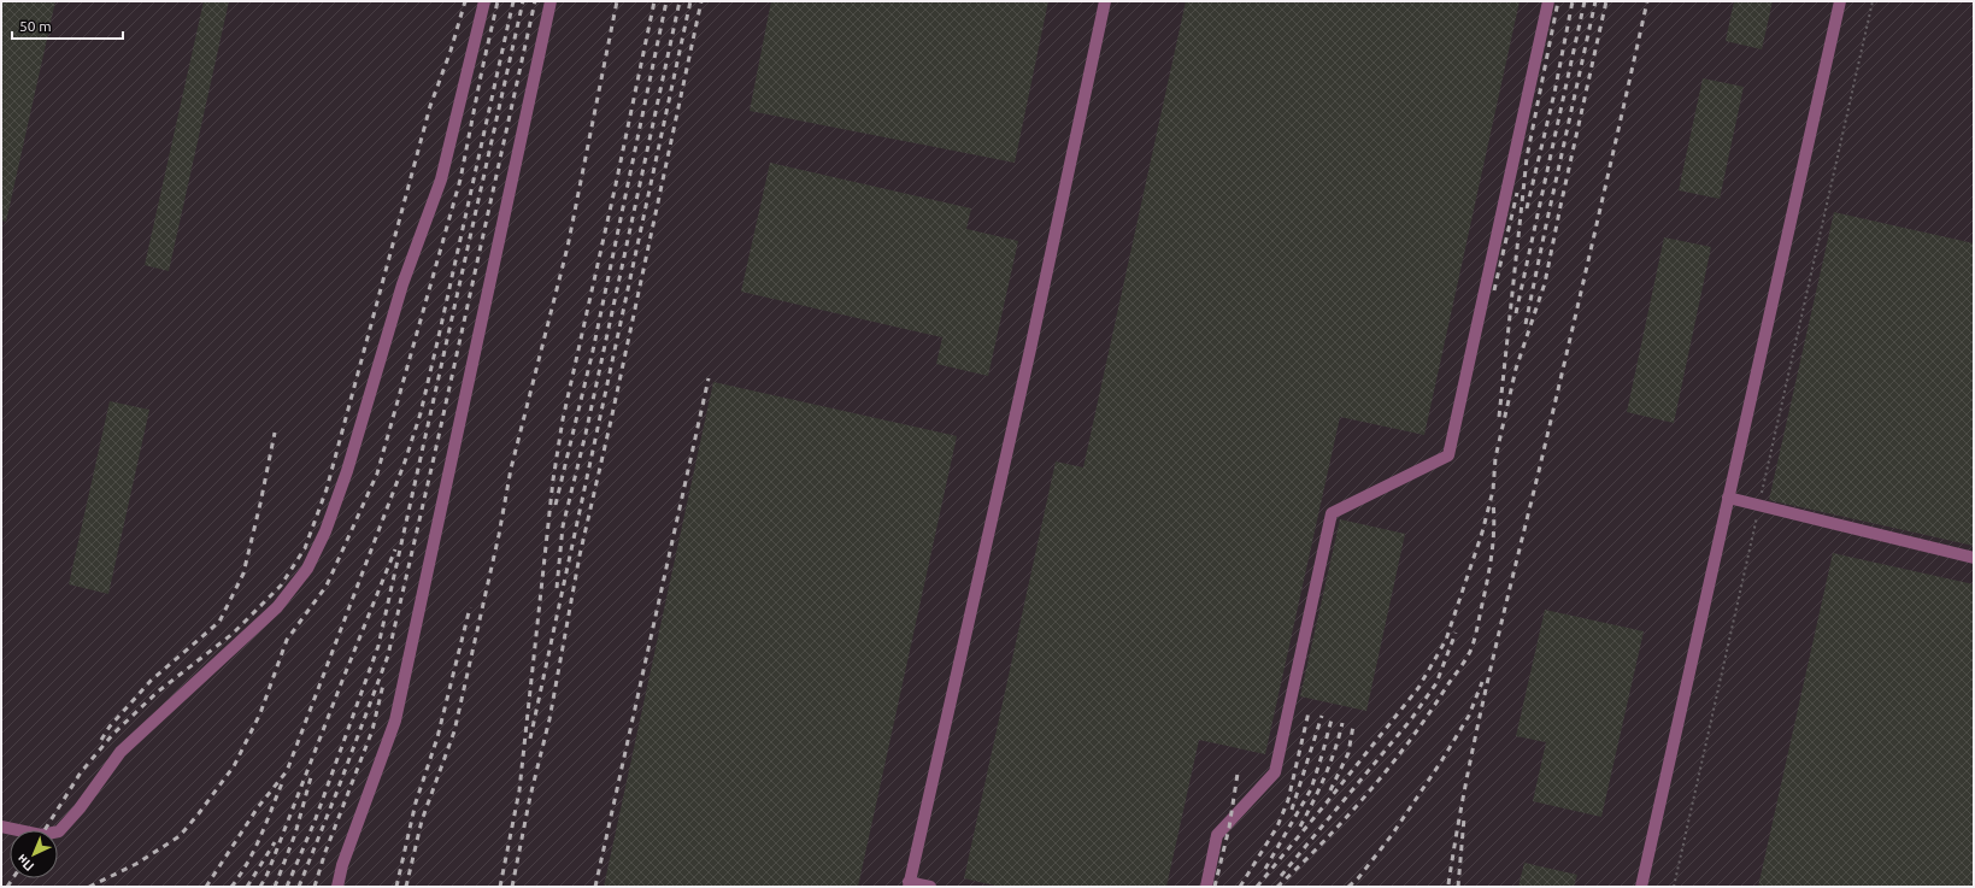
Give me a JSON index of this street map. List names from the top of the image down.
{
  "scale_bar": "50 m",
  "north": "bottom left"
}
